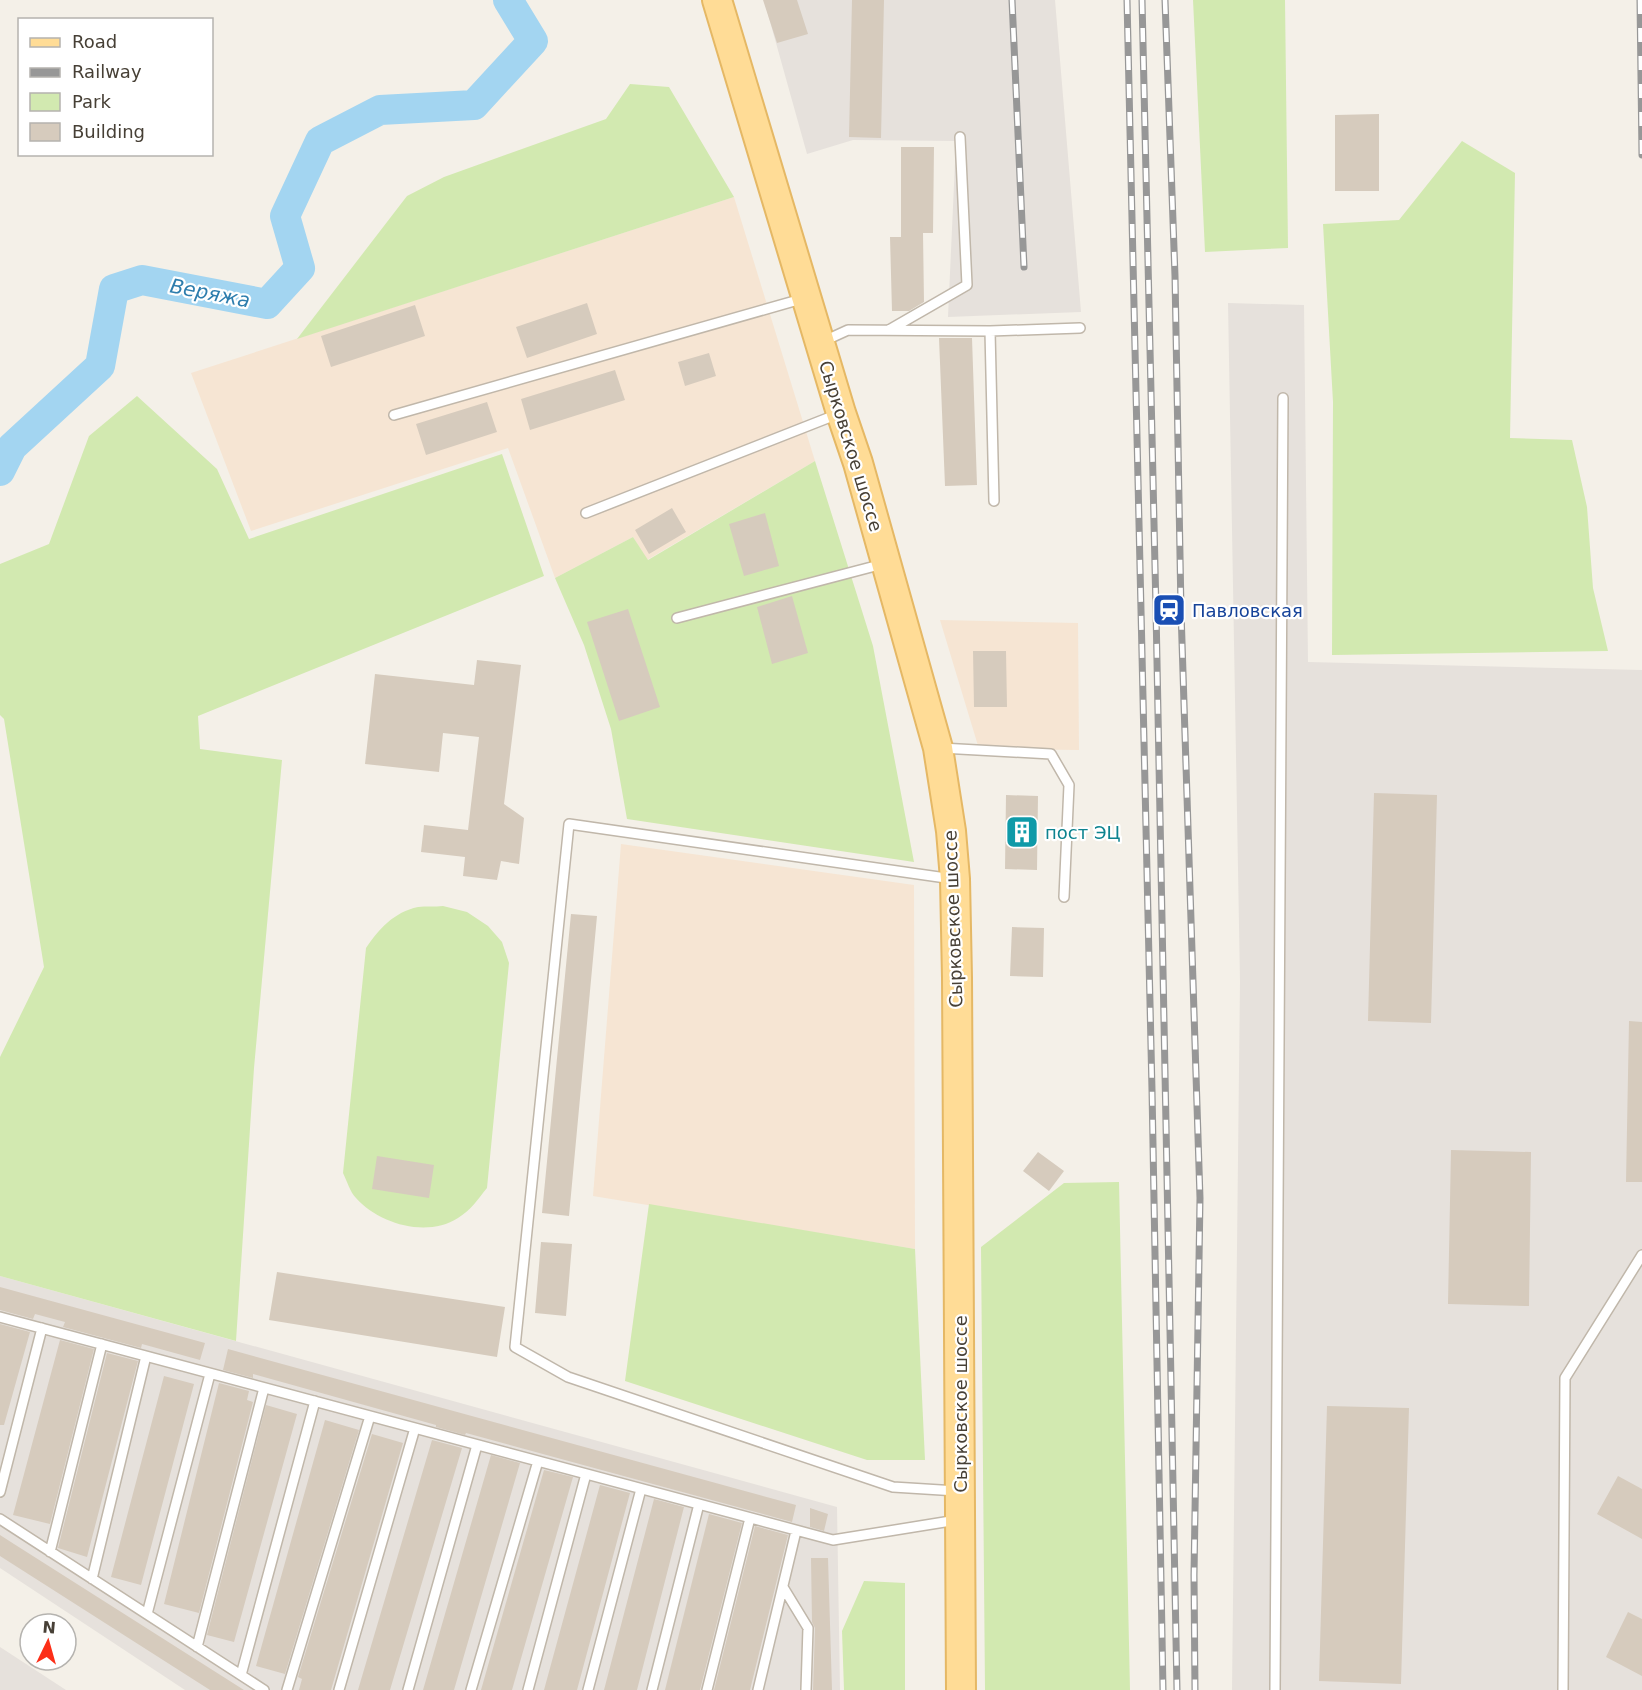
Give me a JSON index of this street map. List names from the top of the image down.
{
  "streets": {
    "main road": ["Сырковское шоссе"]
  },
  "water": ["Веряжа"],
  "places": {
    "station": ["Павловская"],
    "building": ["пост ЭЦ"]
  },
  "legend": [
    "Road",
    "Railway",
    "Park",
    "Building"
  ],
  "north": "top"
}
